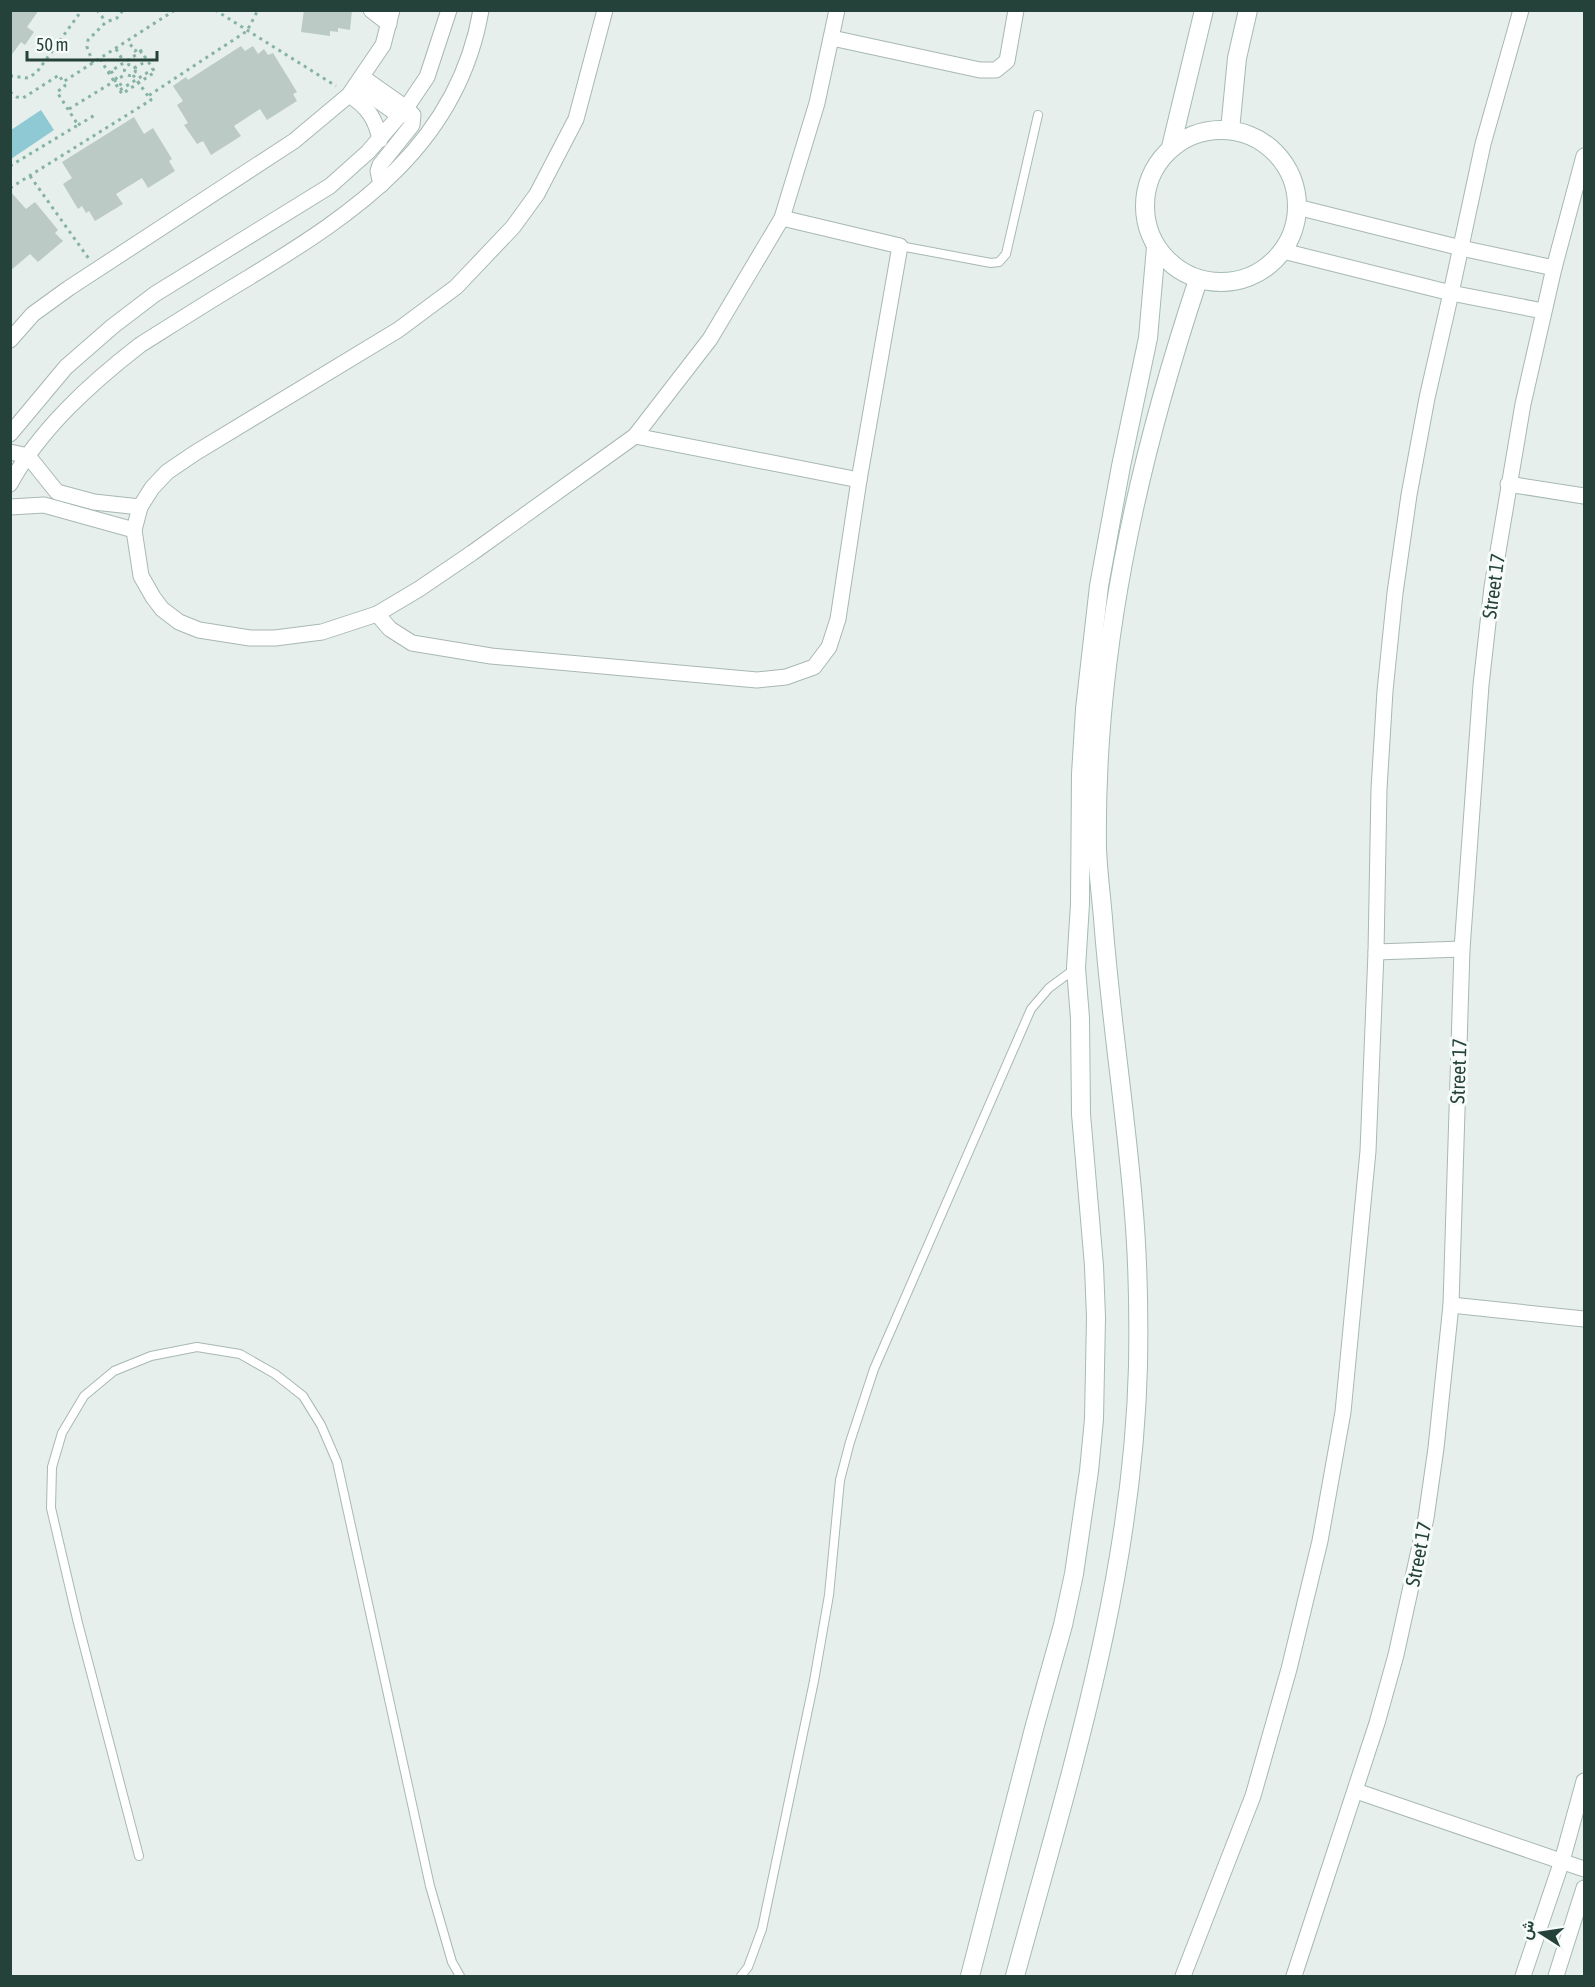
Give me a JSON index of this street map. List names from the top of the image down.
{
  "streets": {
    "street": ["Street 17"]
  },
  "scale_bar": "50 m",
  "north": "left"
}
